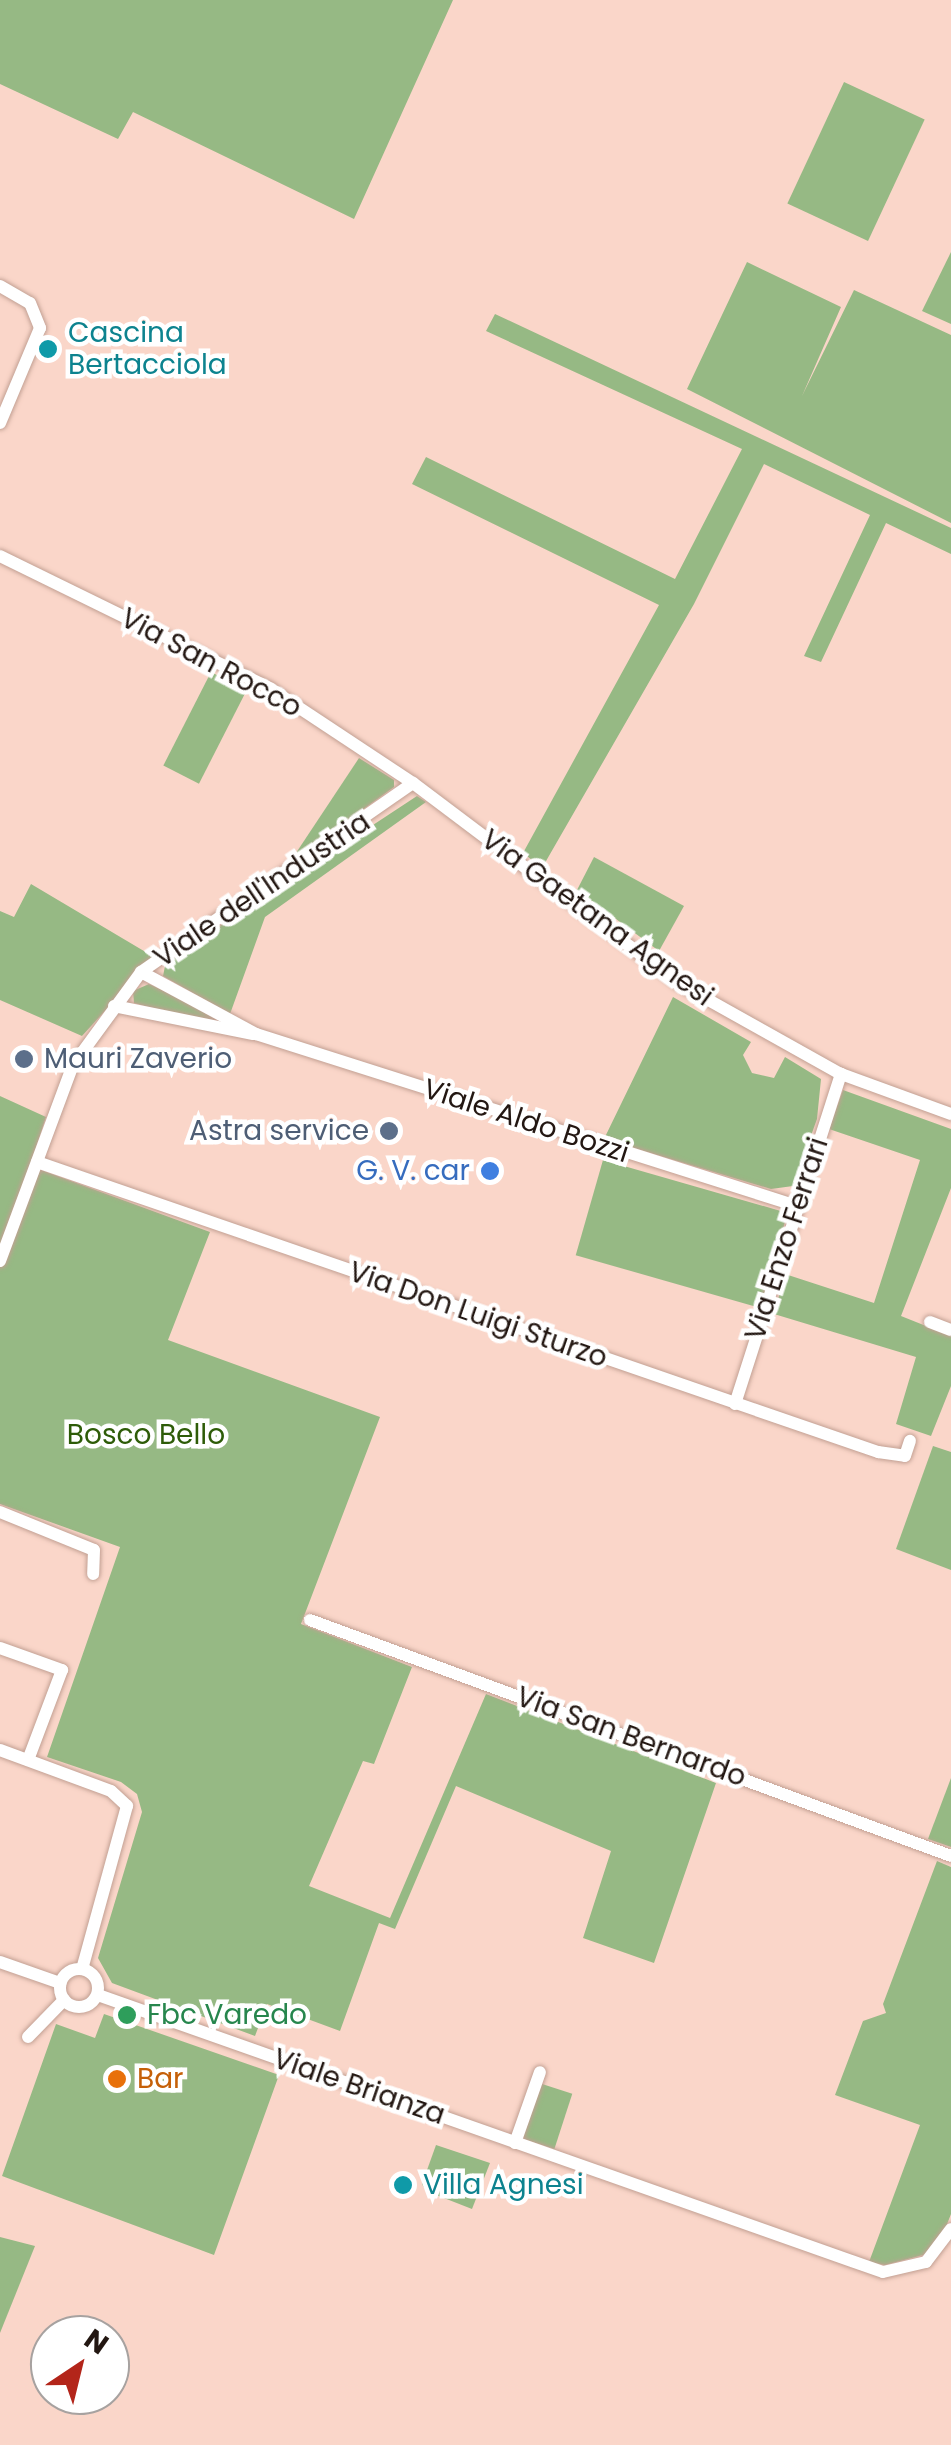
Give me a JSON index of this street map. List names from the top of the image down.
{
  "streets": {
    "street": [
      "Via San Rocco",
      "Viale dell'Industria",
      "Via Gaetana Agnesi",
      "Viale Aldo Bozzi",
      "Via Enzo Ferrari",
      "Via Don Luigi Sturzo",
      "Via San Bernardo",
      "Viale Brianza"
    ]
  },
  "crossings": [
    ["Via San Rocco", "Viale dell'Industria"],
    ["Via San Rocco", "Via Gaetana Agnesi"],
    ["Viale dell'Industria", "Via Gaetana Agnesi"],
    ["Viale dell'Industria", "Viale Aldo Bozzi"],
    ["Viale dell'Industria", "Via Don Luigi Sturzo"],
    ["Via Gaetana Agnesi", "Via Enzo Ferrari"],
    ["Viale Aldo Bozzi", "Via Enzo Ferrari"],
    ["Via Enzo Ferrari", "Via Don Luigi Sturzo"]
  ],
  "parks": ["Bosco Bello"],
  "places": [
    "Cascina Bertacciola",
    "Mauri Zaverio",
    "Astra service",
    "G. V. car",
    "Fbc Varedo",
    "Bar",
    "Villa Agnesi"
  ],
  "north": "top right"
}
